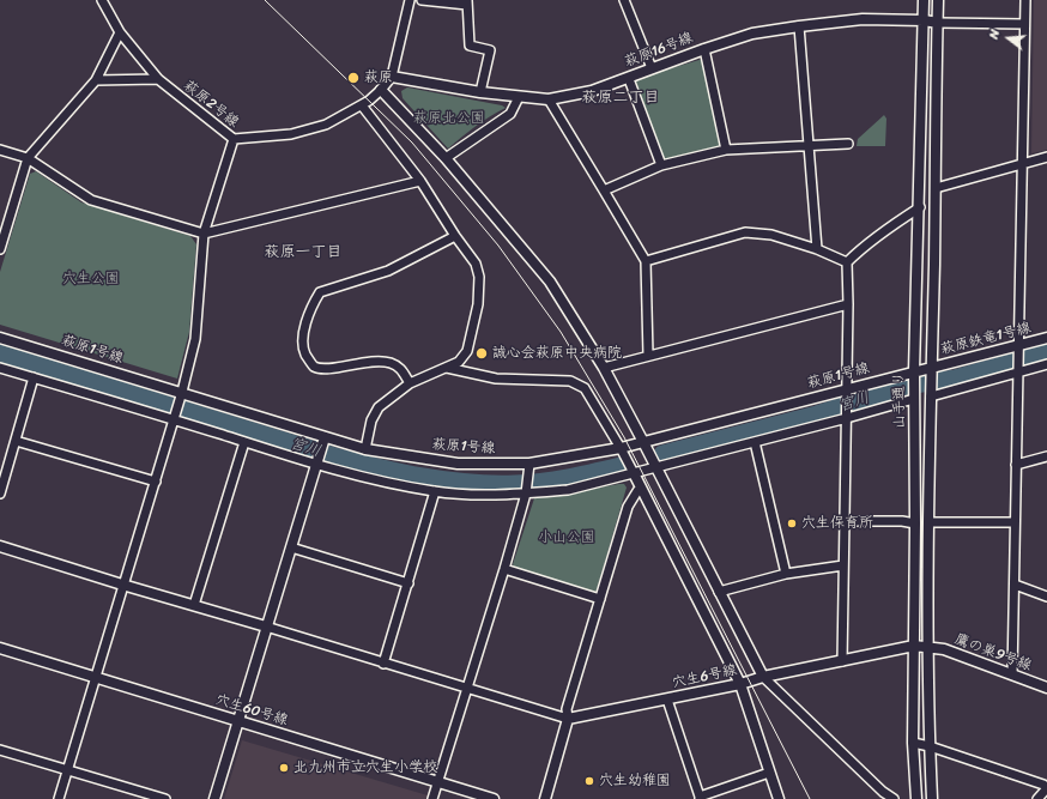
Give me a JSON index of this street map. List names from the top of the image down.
{
  "streets": {
    "street": [
      "萩原16号線",
      "萩原2号線",
      "萩原鉄竜1号線",
      "萩原1号線",
      "山手通り",
      "鷹の巣9号線",
      "穴生6号線",
      "穴生60号線"
    ]
  },
  "crossings": [
    ["萩原16号線", "萩原2号線"],
    ["萩原16号線", "山手通り"],
    ["萩原鉄竜1号線", "萩原1号線"],
    ["萩原鉄竜1号線", "山手通り"],
    ["萩原1号線", "山手通り"],
    ["山手通り", "鷹の巣9号線"],
    ["山手通り", "穴生6号線"],
    ["鷹の巣9号線", "穴生6号線"]
  ],
  "districts": ["萩原二丁目", "萩原一丁目"],
  "water": ["宮川"],
  "parks": ["萩原北公園", "穴生公園", "小山公園"],
  "places": [
    "萩原",
    "誠心会萩原中央病院",
    "穴生保育所",
    "北九州市立穴生小学校",
    "穴生幼稚園"
  ],
  "north": "left"
}
